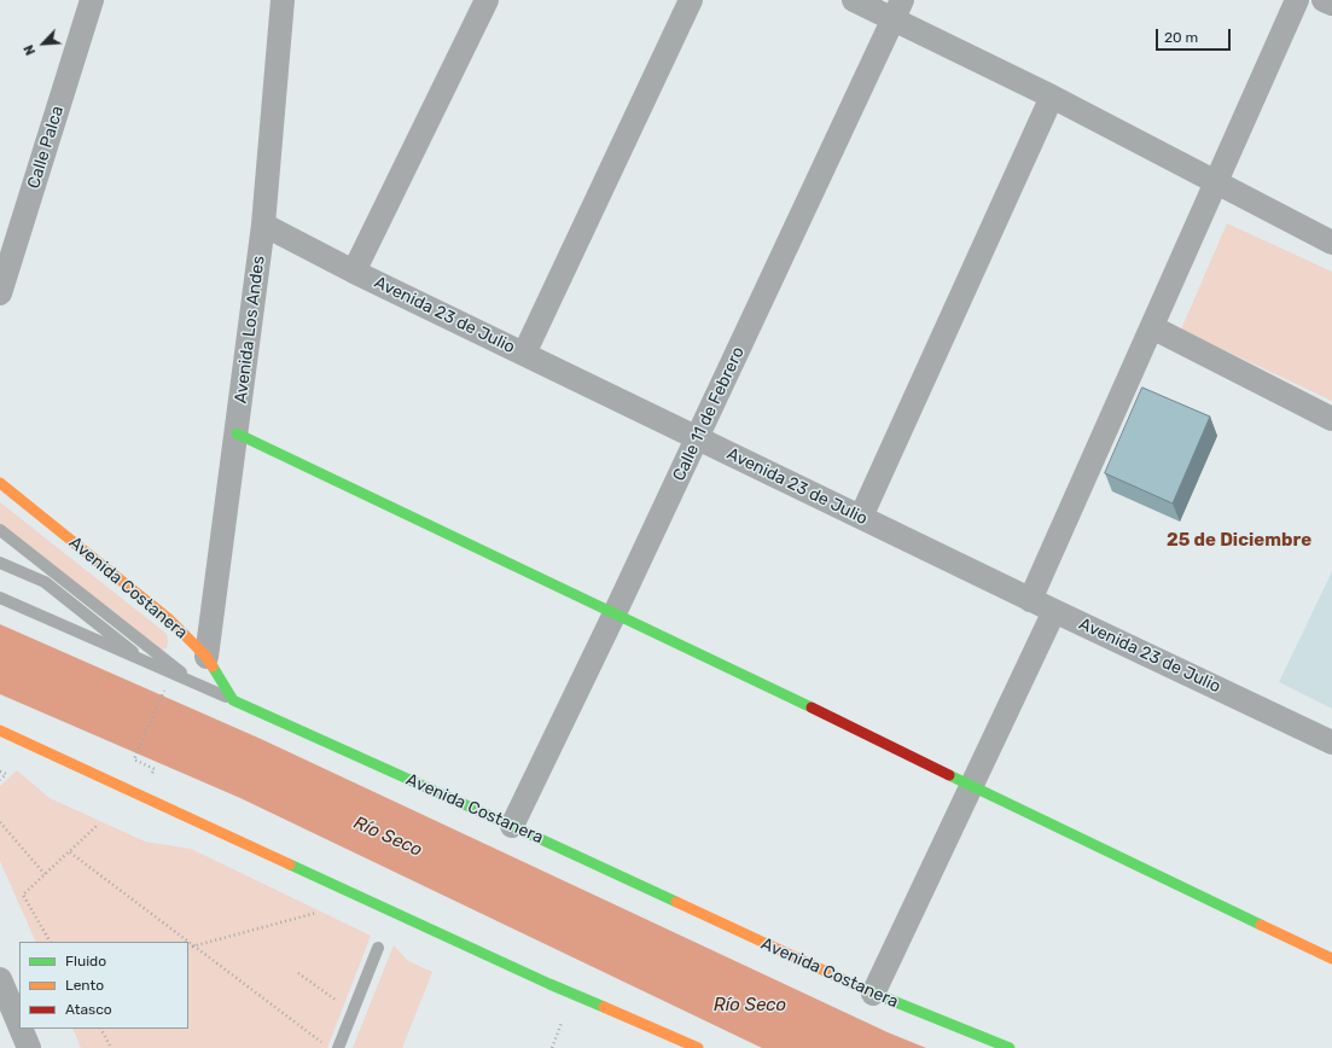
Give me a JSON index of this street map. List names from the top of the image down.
{
  "streets": {
    "main road": ["Avenida Costanera"],
    "street": [
      "Calle Palca",
      "Avenida 23 de Julio",
      "Avenida Los Andes",
      "Calle 11 de Febrero"
    ]
  },
  "crossings": [
    ["Avenida 23 de Julio", "Avenida Los Andes"],
    ["Avenida 23 de Julio", "Calle 11 de Febrero"],
    ["Avenida Los Andes", "Avenida Costanera"],
    ["Calle 11 de Febrero", "Avenida Costanera"]
  ],
  "districts": ["25 de Diciembre"],
  "water": ["Río Seco"],
  "legend": ["Fluido", "Lento", "Atasco"],
  "scale_bar": "20 m",
  "north": "bottom left"
}
